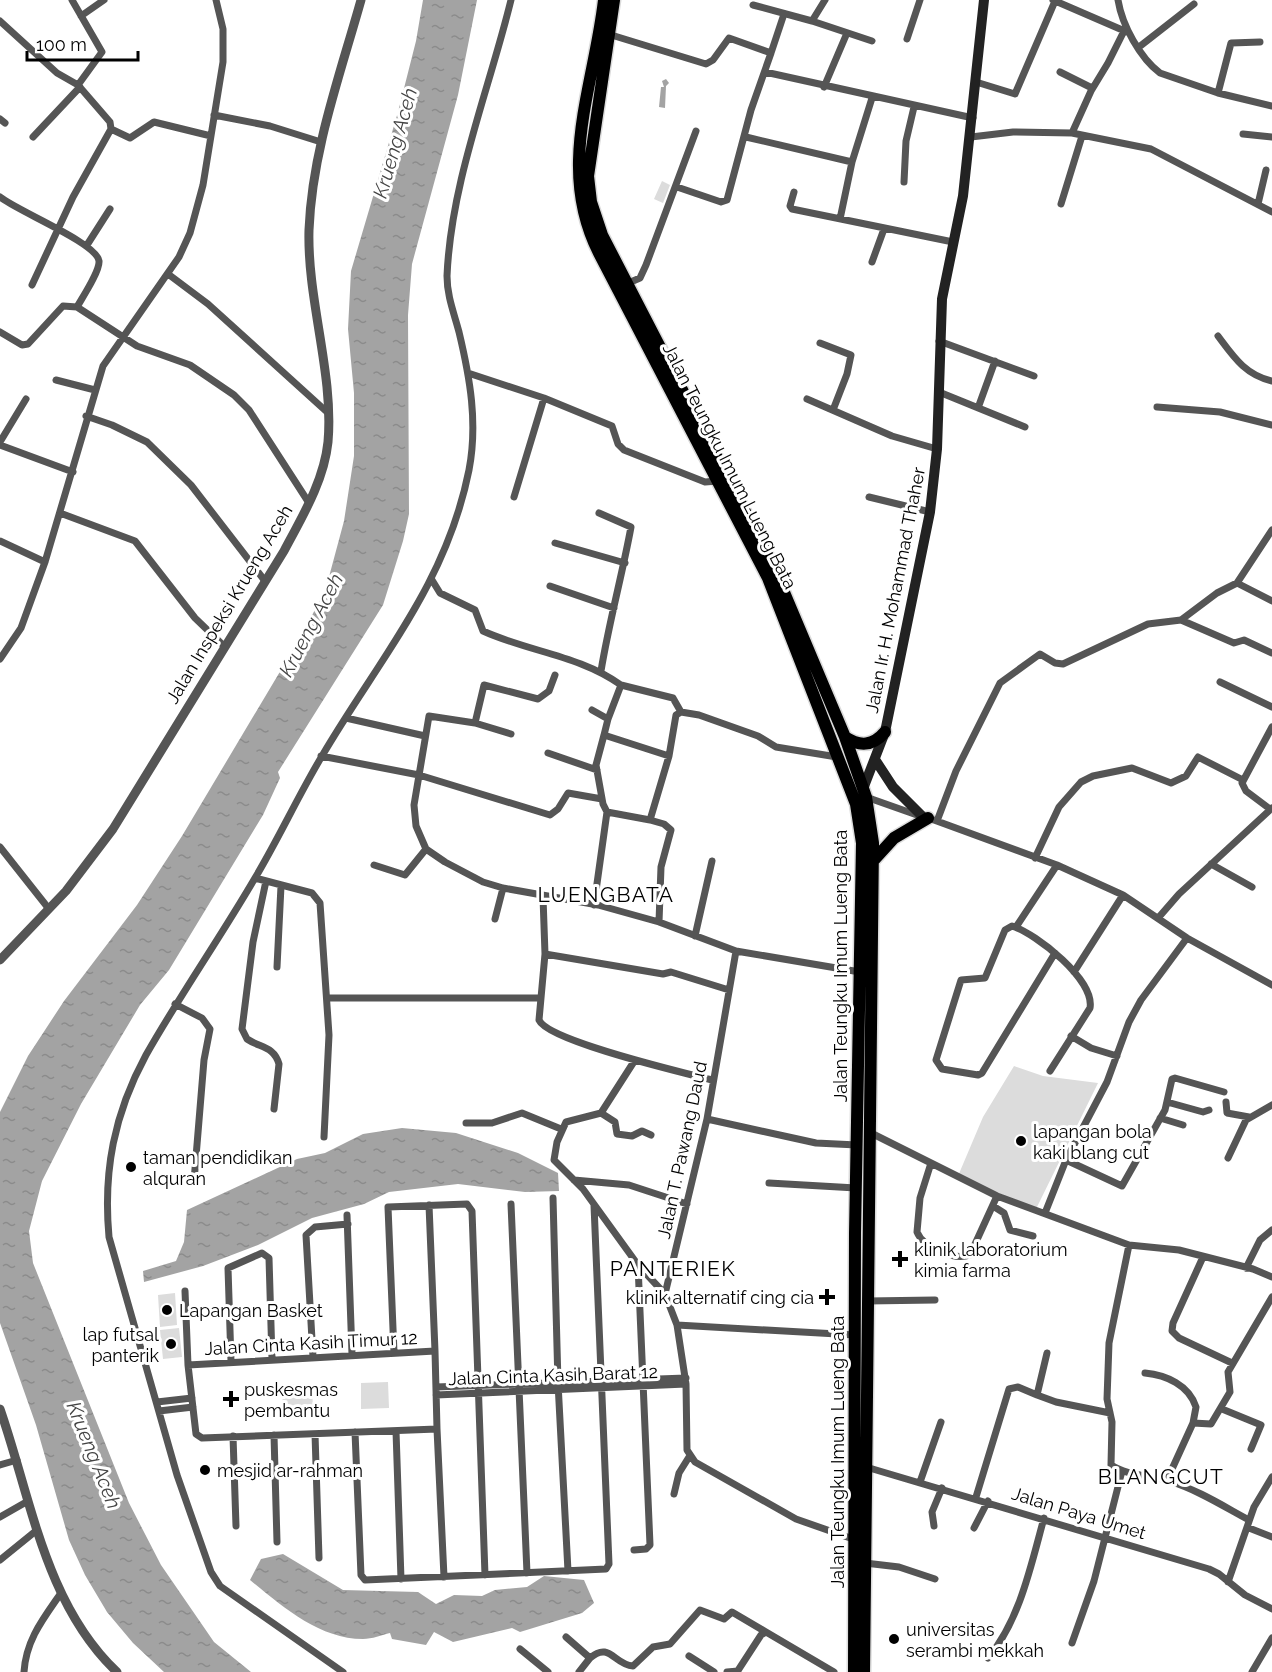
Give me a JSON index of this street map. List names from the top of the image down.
{
  "streets": {
    "highway": ["Jalan Teungku Imum Lueng Bata"],
    "main road": ["Jalan Ir. H. Mohammad Thaher"],
    "street": [
      "Jalan Inspeksi Krueng Aceh",
      "Jalan T. Pawang Daud",
      "Jalan Cinta Kasih Timur 12",
      "Jalan Cinta Kasih Barat 12",
      "Jalan Paya Umet"
    ]
  },
  "crossings": [
    ["Jalan Teungku Imum Lueng Bata", "Jalan Ir. H. Mohammad Thaher"],
    ["Jalan Teungku Imum Lueng Bata", "Jalan Paya Umet"],
    ["Jalan Cinta Kasih Timur 12", "Jalan Cinta Kasih Barat 12"]
  ],
  "districts": ["LUENGBATA", "PANTERIEK", "BLANGCUT"],
  "water": ["Krueng Aceh"],
  "places": {
    "other": [
      "lapangan bola kaki blang cut",
      "taman pendidikan alquran",
      "Lapangan Basket",
      "lap futsal panterik",
      "mesjid ar-rahman",
      "universitas serambi mekkah"
    ],
    "health": ["klinik laboratorium kimia farma", "klinik alternatif cing cia", "puskesmas pembantu"]
  },
  "scale_bar": "100 m"
}
